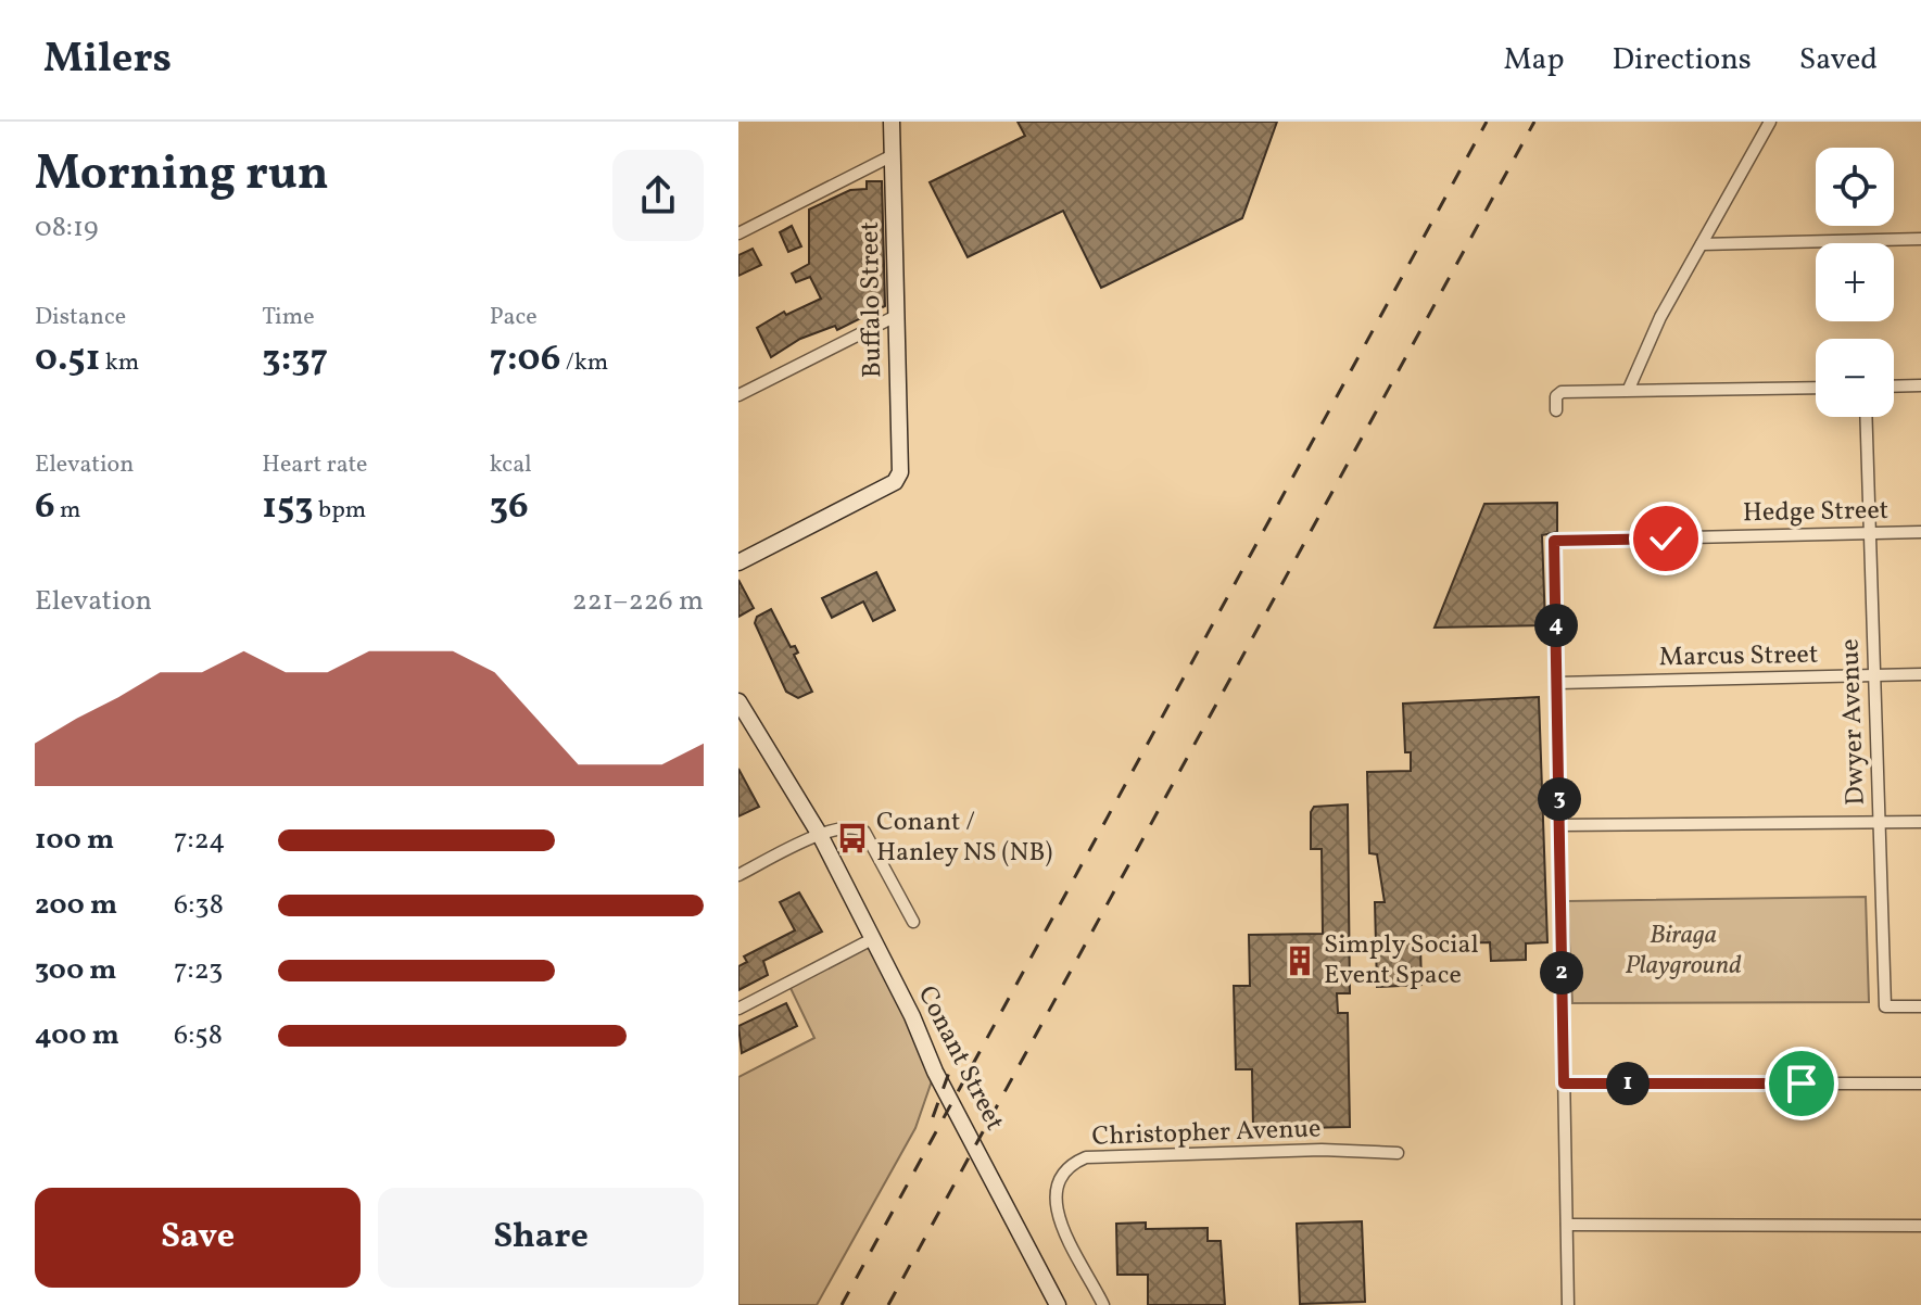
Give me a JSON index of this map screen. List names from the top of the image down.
{
  "streets": {
    "main road": ["Buffalo Street", "Conant Street"],
    "street": [
      "Hedge Street",
      "Marcus Street",
      "Dwyer Avenue",
      "Christopher Avenue"
    ]
  },
  "crossings": [
    ["Hedge Street", "Marcus Street"],
    ["Hedge Street", "Dwyer Avenue"],
    ["Marcus Street", "Dwyer Avenue"]
  ],
  "parks": ["Biraga Playground"],
  "places": {
    "bus stop": ["Conant / Hanley NS (NB)"],
    "building": ["Simply Social Event Space"]
  },
  "page": {
    "header": "Milers",
    "nav": ["Map", "Directions", "Saved"],
    "heading": ["Morning run", "08:19"],
    "map_buttons": ["+", "−"],
    "stats": [
      ["Distance", "0.51 km"],
      ["Time", "3:37"],
      ["Pace", "7:06 /km"],
      ["Elevation", "6 m"],
      ["Heart rate", "153 bpm"],
      ["kcal", "36"]
    ],
    "chart": ["Elevation", "221–226 m"],
    "pins": [
      "4",
      "3",
      "2",
      "1"
    ],
    "list": [
      {
        "name": "100 m",
        "note": "7:24"
      },
      {
        "name": "200 m",
        "note": "6:38"
      },
      {
        "name": "300 m",
        "note": "7:23"
      },
      {
        "name": "400 m",
        "note": "6:58"
      }
    ],
    "buttons": ["Save", "Share"]
  }
}
